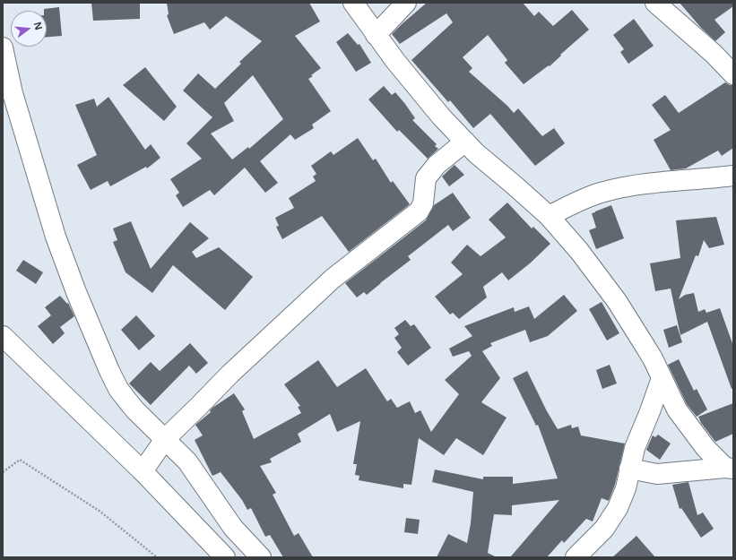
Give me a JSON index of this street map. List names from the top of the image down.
{
  "north": "right"
}
